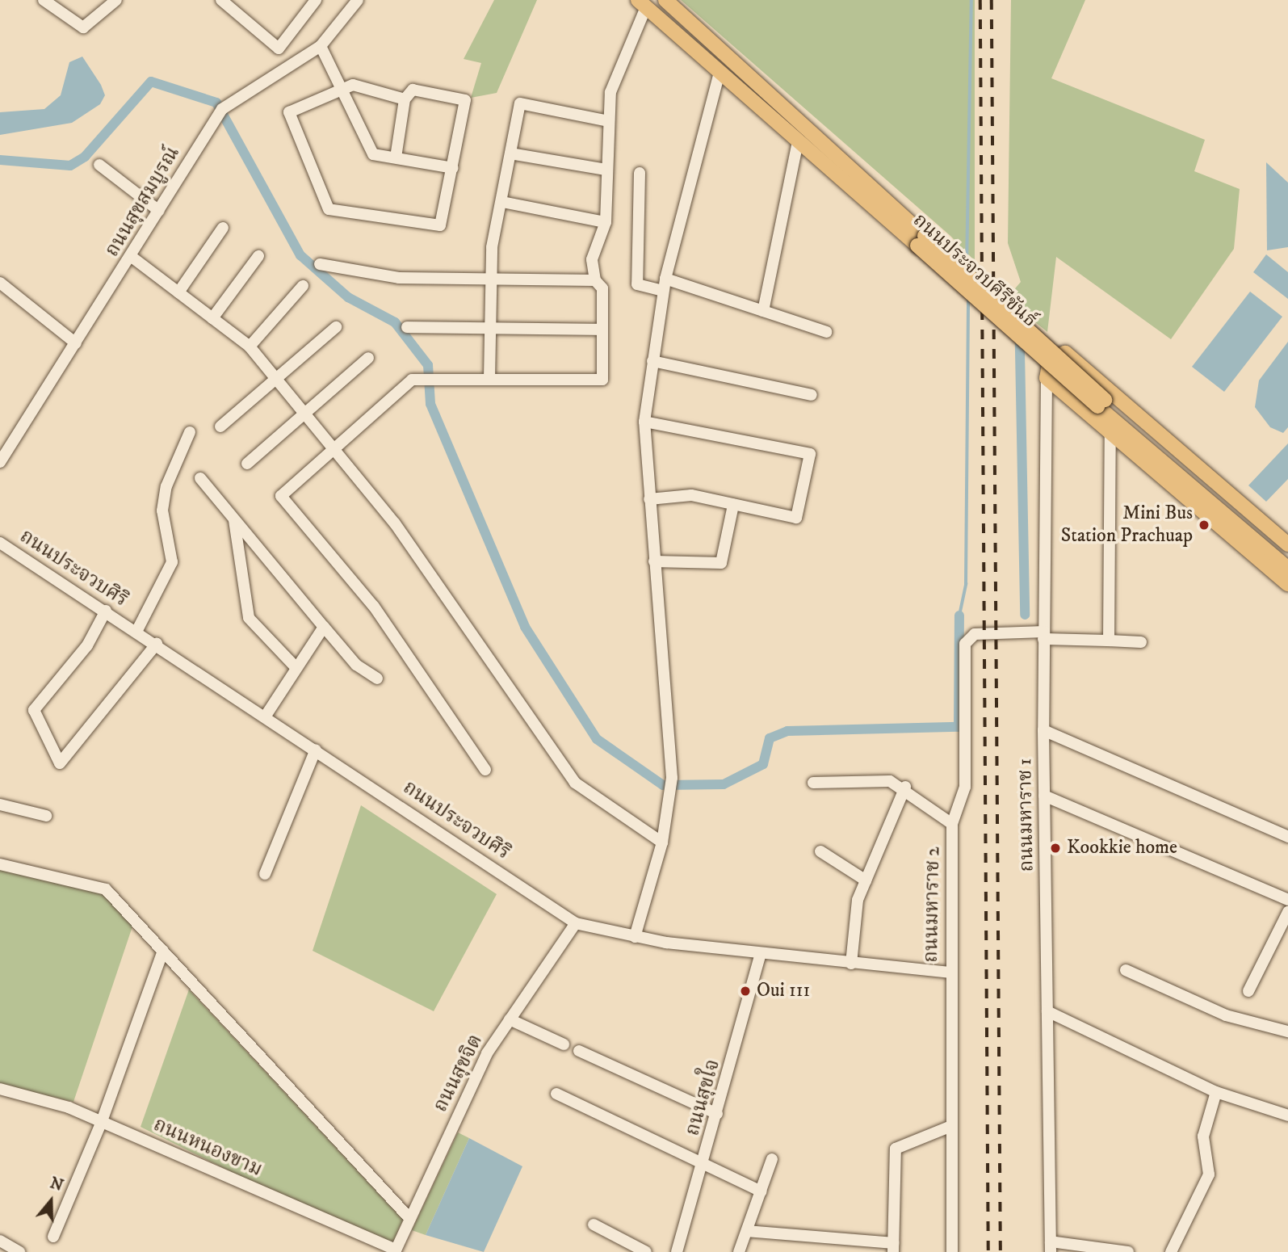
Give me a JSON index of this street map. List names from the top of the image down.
{
  "streets": {
    "main road": ["ถนนประจวบคีรีขันธ์"],
    "street": [
      "ถนนสุขสมบูรณ์",
      "ถนนประจวบศิริ",
      "ถนนมหาราช 1",
      "ถนนมหาราช 2",
      "ถนนสุขจิต",
      "ถนนสุขใจ",
      "ถนนหนองขาม"
    ]
  },
  "crossings": [
    ["ถนนประจวบศิริ", "ถนนมหาราช 2"],
    ["ถนนประจวบศิริ", "ถนนสุขจิต"],
    ["ถนนประจวบศิริ", "ถนนสุขใจ"],
    ["ถนนมหาราช 1", "ถนนมหาราช 2"],
    ["ถนนสุขจิต", "ถนนหนองขาม"]
  ],
  "places": ["Mini Bus Station Prachuap", "Kookkie home", "Oui 111"],
  "north": "top"
}
